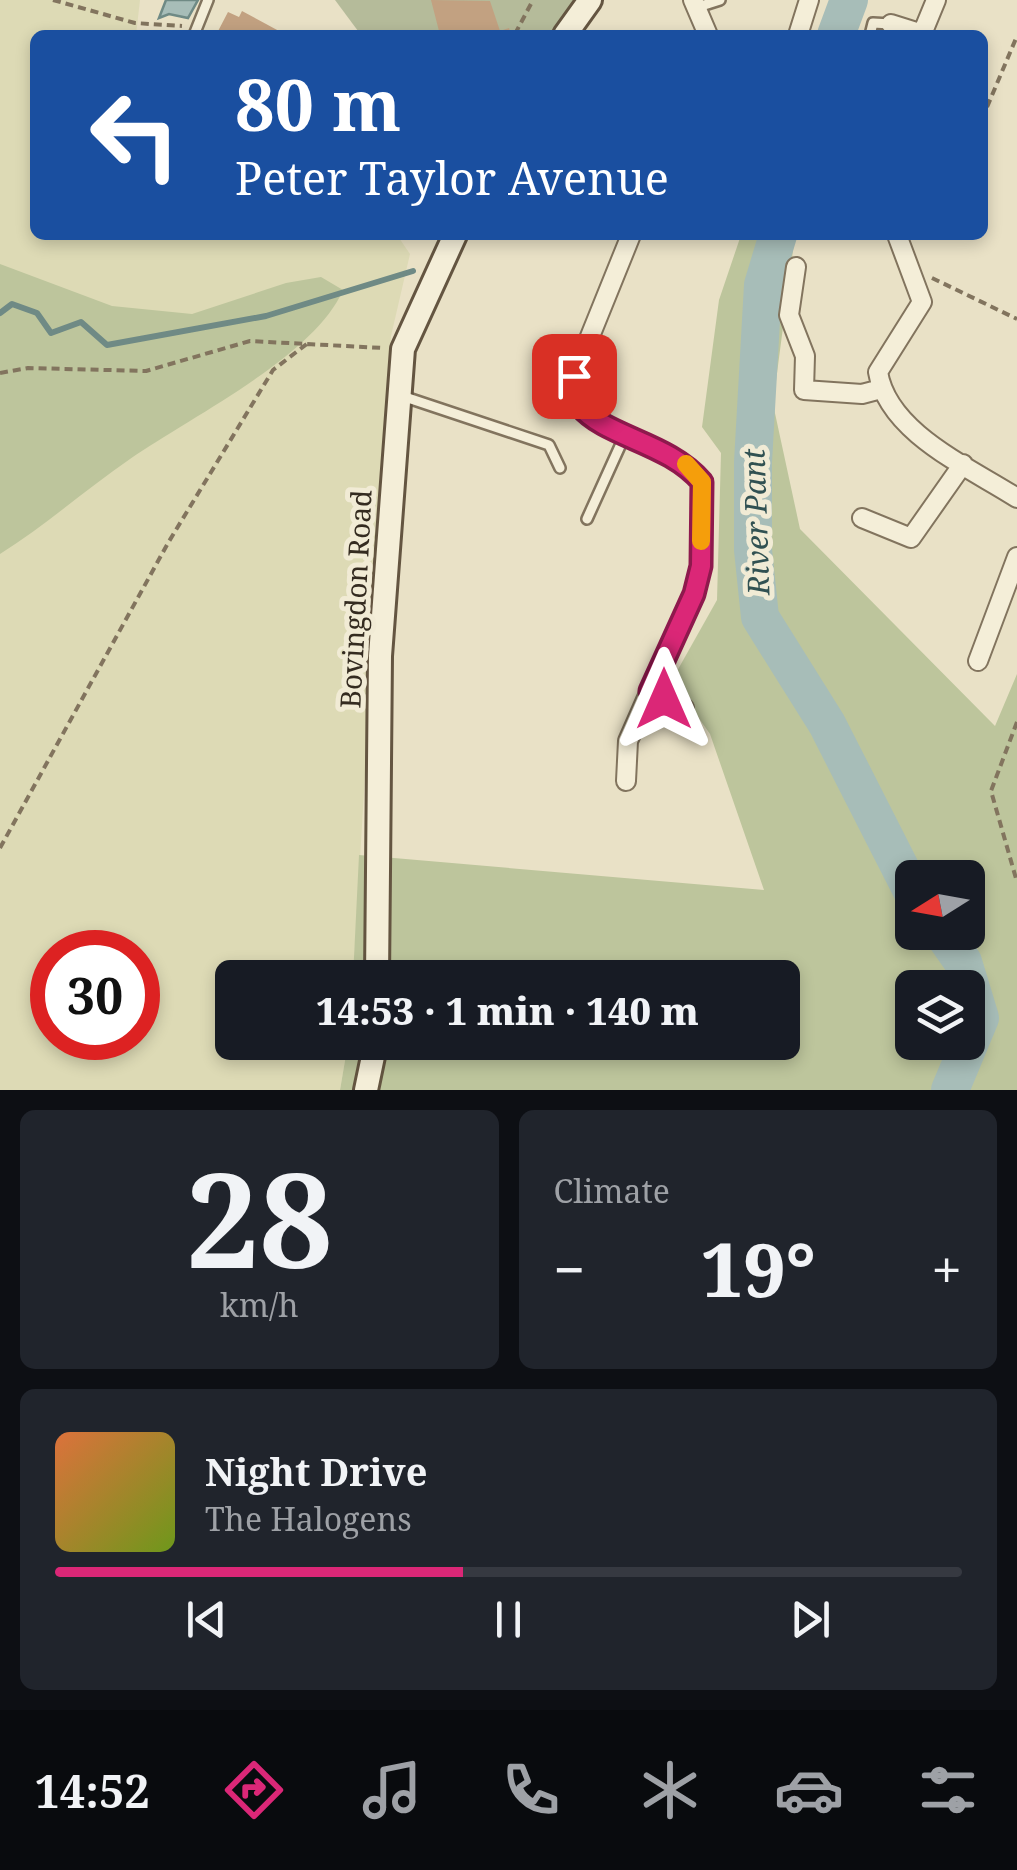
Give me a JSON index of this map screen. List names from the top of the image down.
{
  "streets": {
    "street": ["Bovingdon Road"]
  },
  "water": ["River Pant"],
  "north": "left",
  "page": {
    "turn": ["80 m", "Peter Taylor Avenue"],
    "limit": "30",
    "trip": "14:53 · 1 min · 140 m",
    "tile": [
      ["28", "km/h"],
      "Climate"
    ],
    "heat": ["−", "19°", "+"],
    "song": ["Night Drive", "The Halogens"],
    "tabs": "14:52"
  }
}
